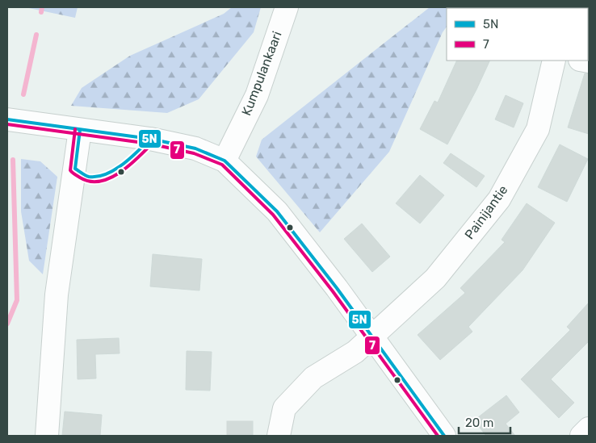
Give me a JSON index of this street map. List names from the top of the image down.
{
  "streets": {
    "street": ["Kumpulankaari", "Painijantie"]
  },
  "lines": ["transit line 5N", "transit line 7"],
  "legend": ["5N", "7"],
  "scale_bar": "20 m"
}
